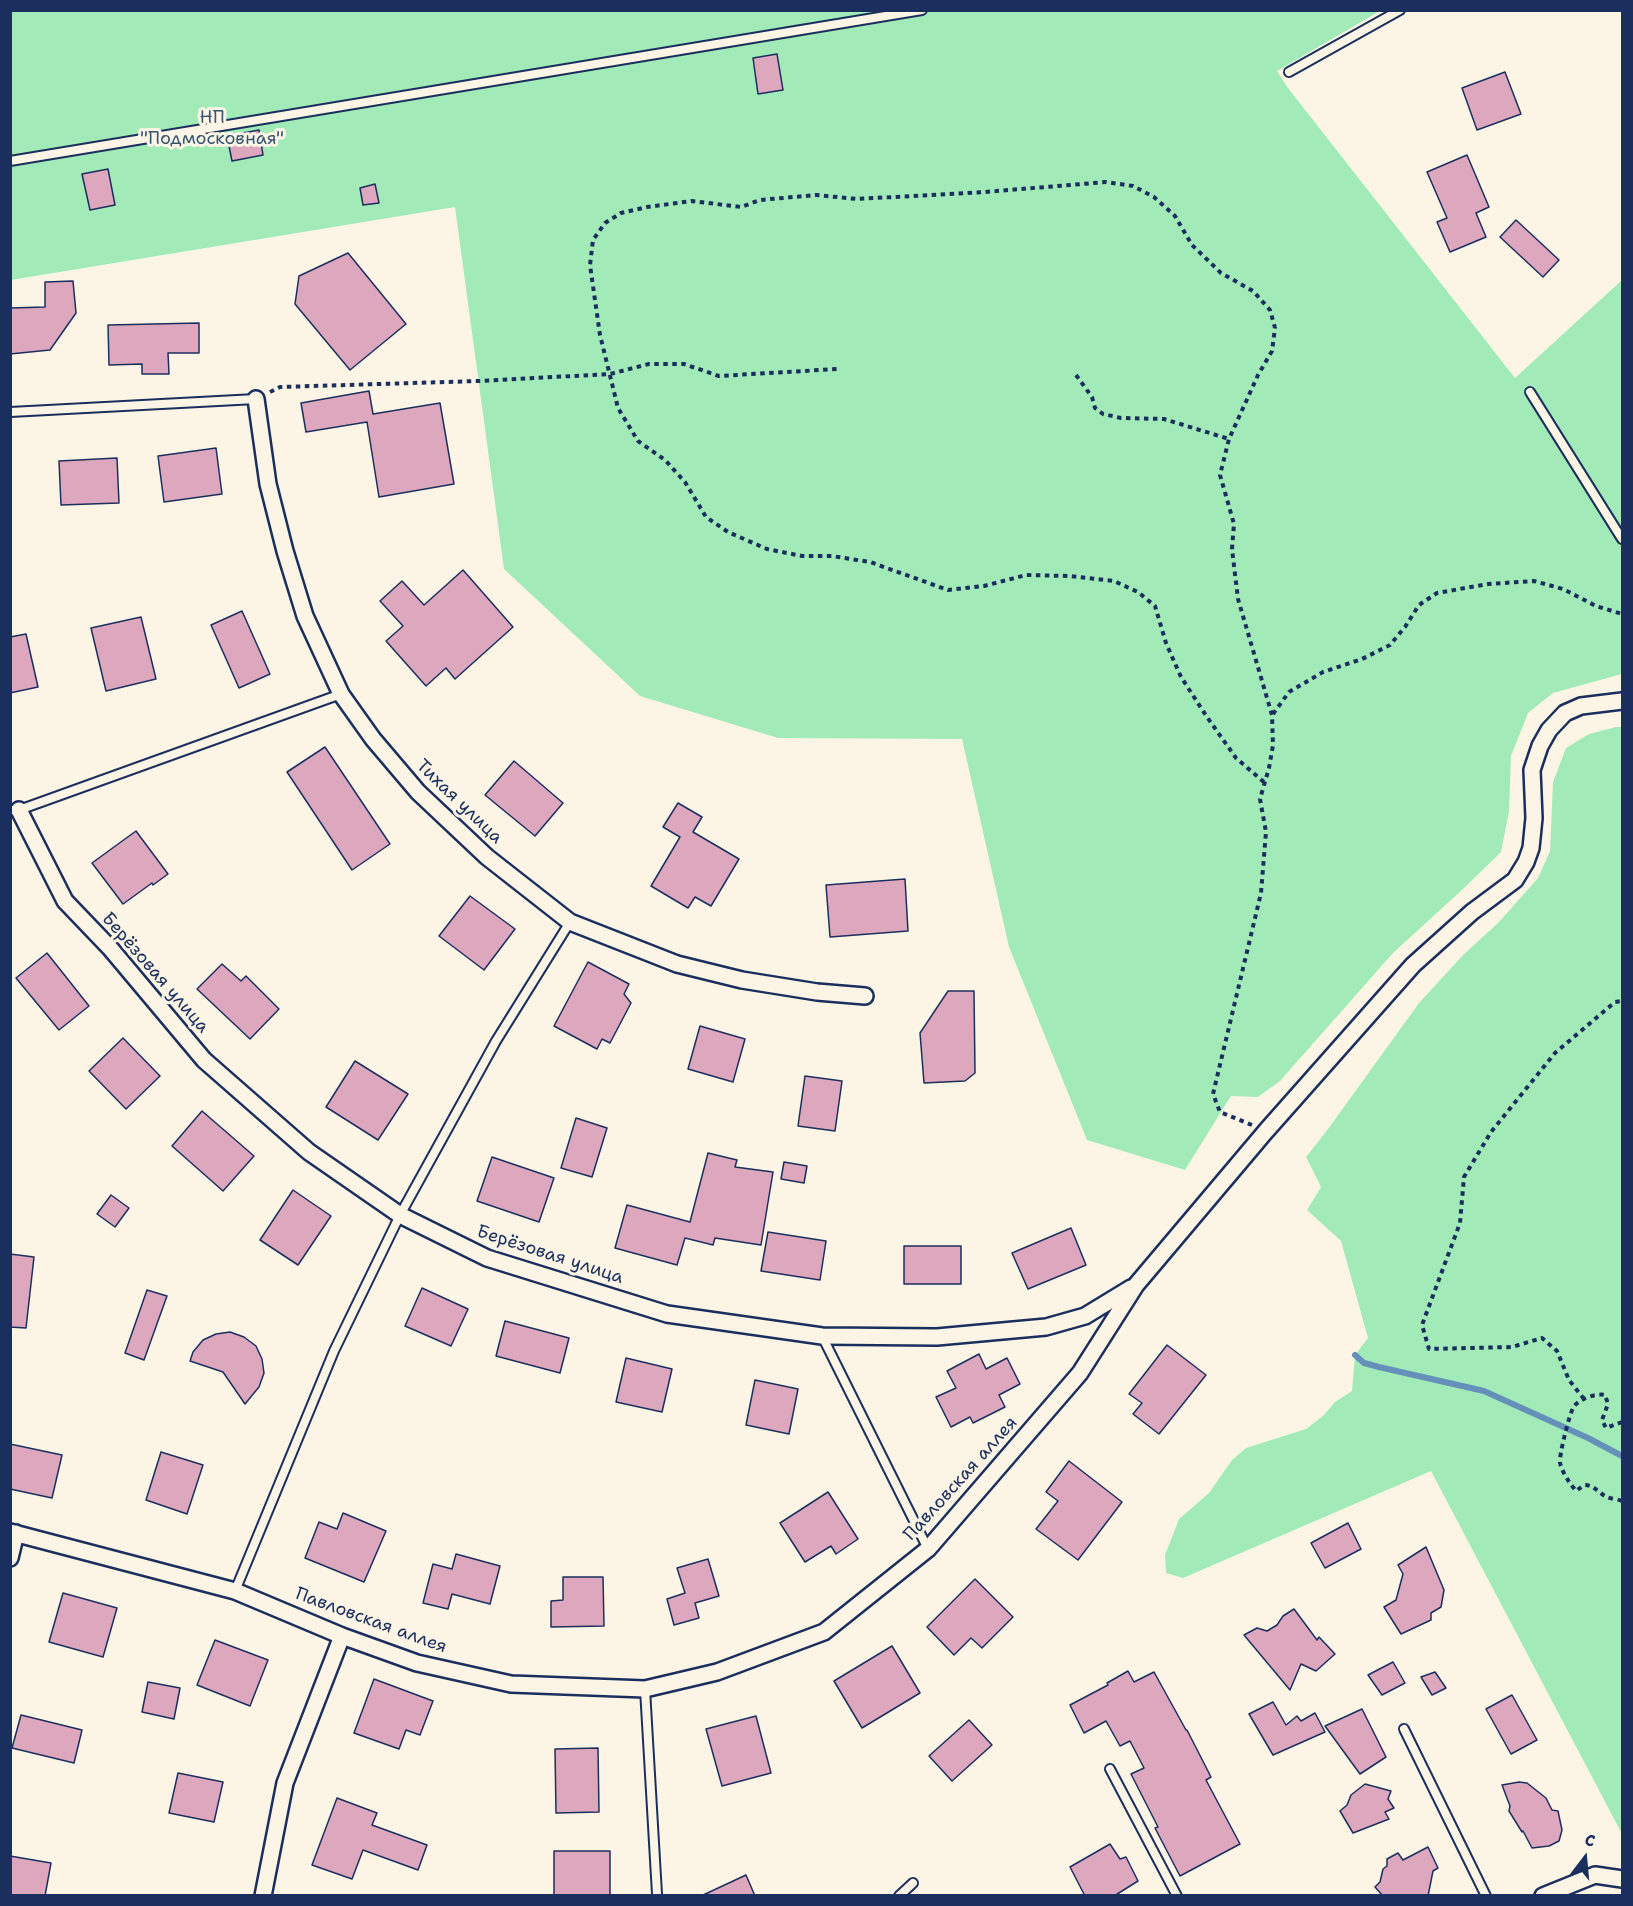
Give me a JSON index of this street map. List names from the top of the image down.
{
  "streets": {
    "street": ["Тихая улица", "Берёзовая улица", "Павловская аллея"]
  },
  "crossings": [
    ["Берёзовая улица", "Павловская аллея"]
  ],
  "parks": ["НП \"Подмосковная\""],
  "north": "top"
}
